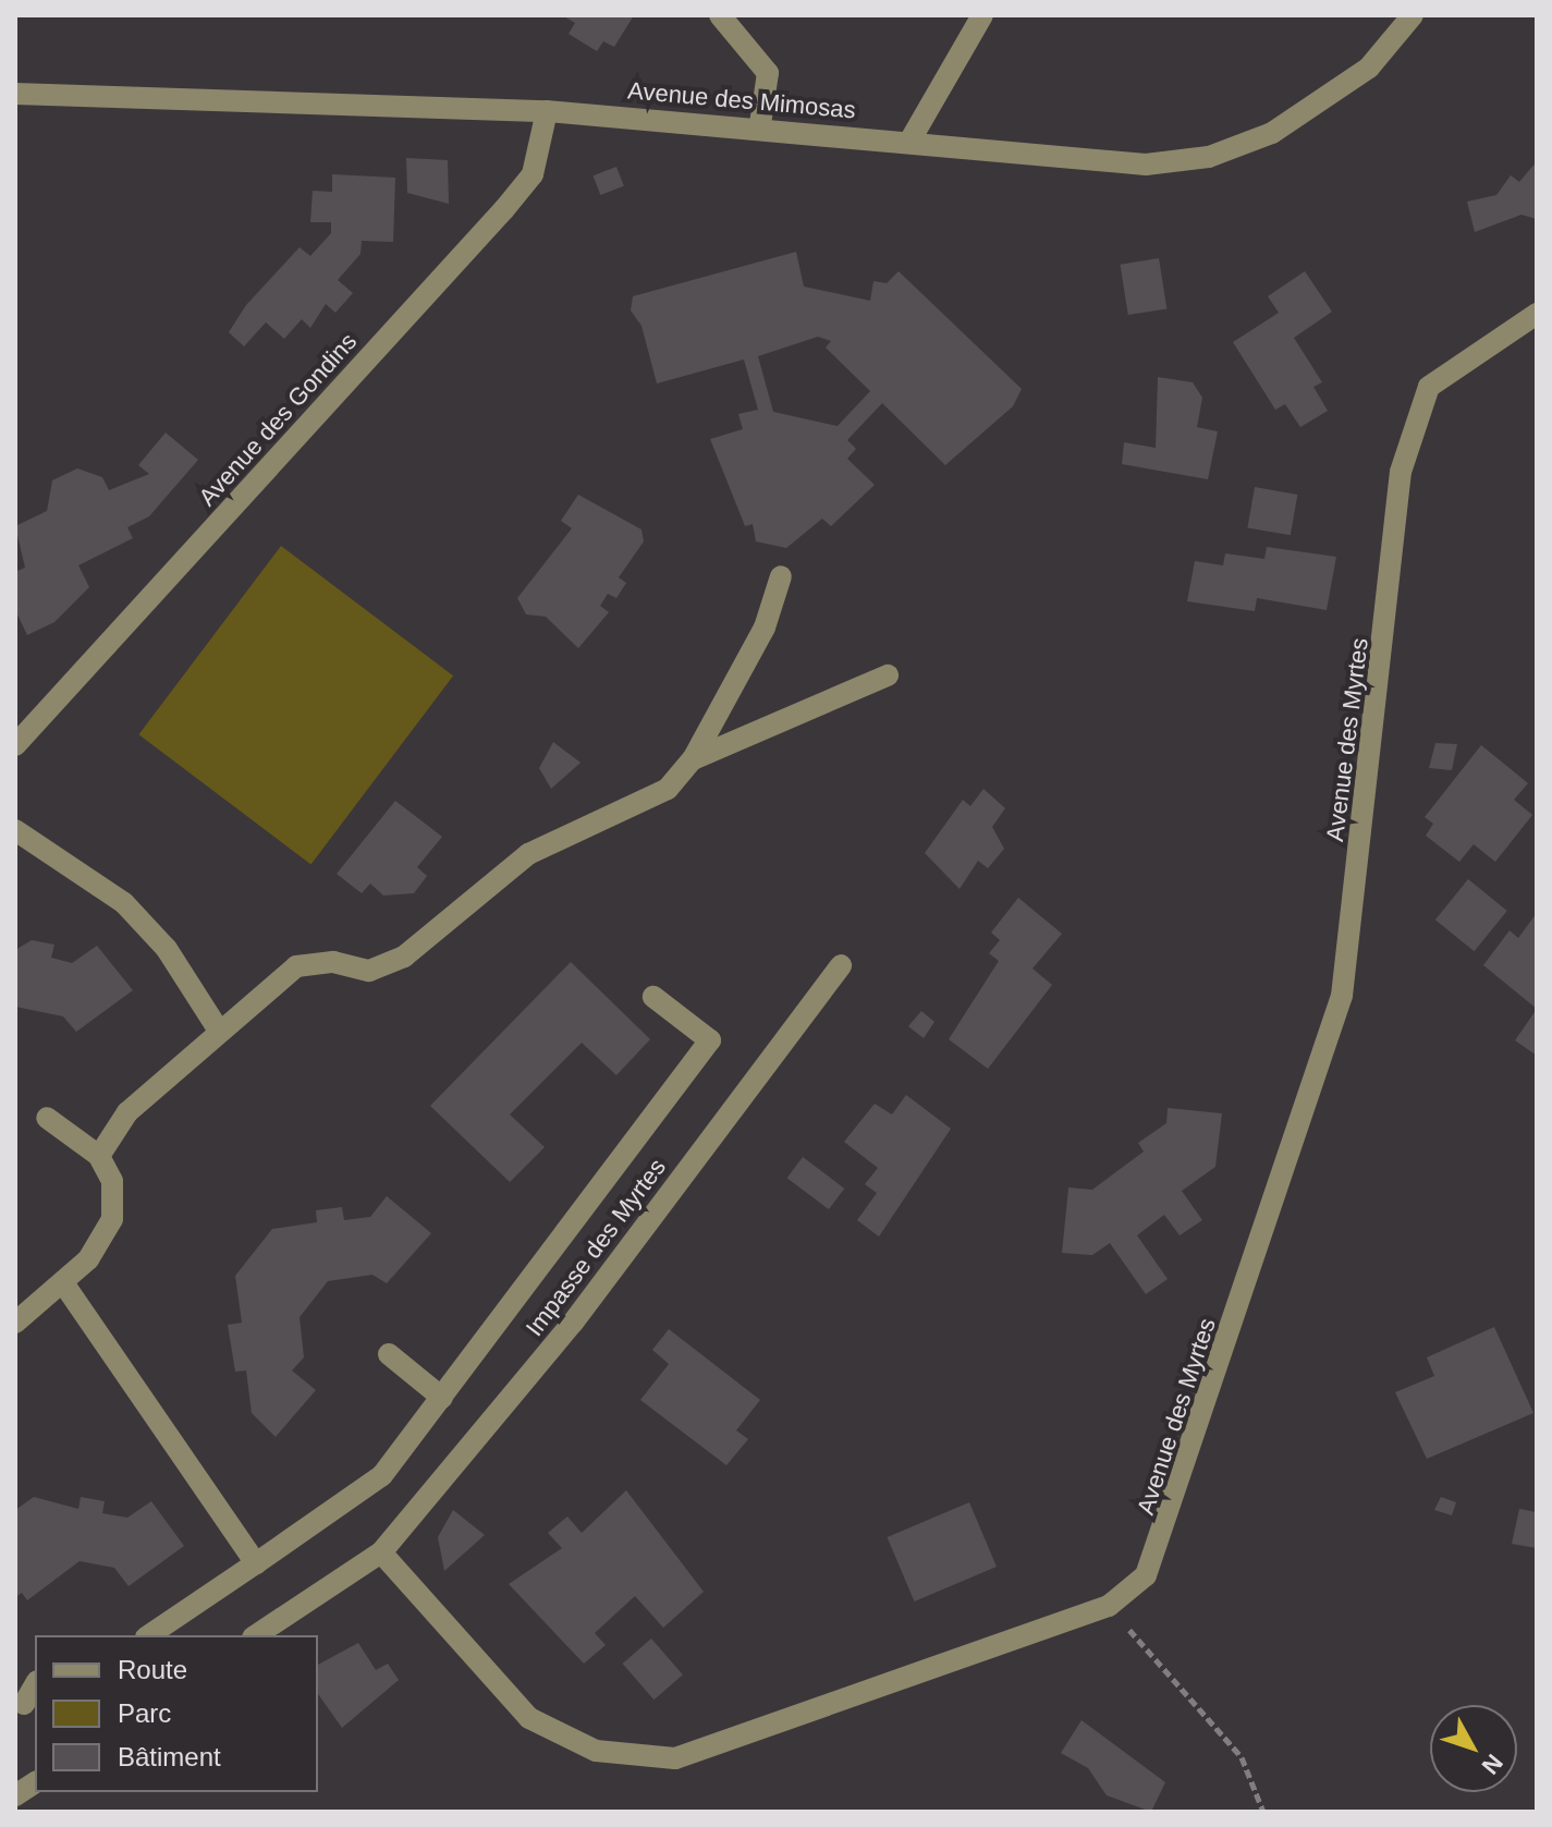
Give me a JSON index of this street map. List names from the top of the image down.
{
  "streets": {
    "street": [
      "Avenue des Mimosas",
      "Avenue des Gondins",
      "Avenue des Myrtes",
      "Impasse des Myrtes"
    ]
  },
  "crossings": [
    ["Avenue des Mimosas", "Avenue des Gondins"],
    ["Avenue des Myrtes", "Impasse des Myrtes"]
  ],
  "legend": ["Route", "Parc", "Bâtiment"],
  "north": "bottom right"
}
